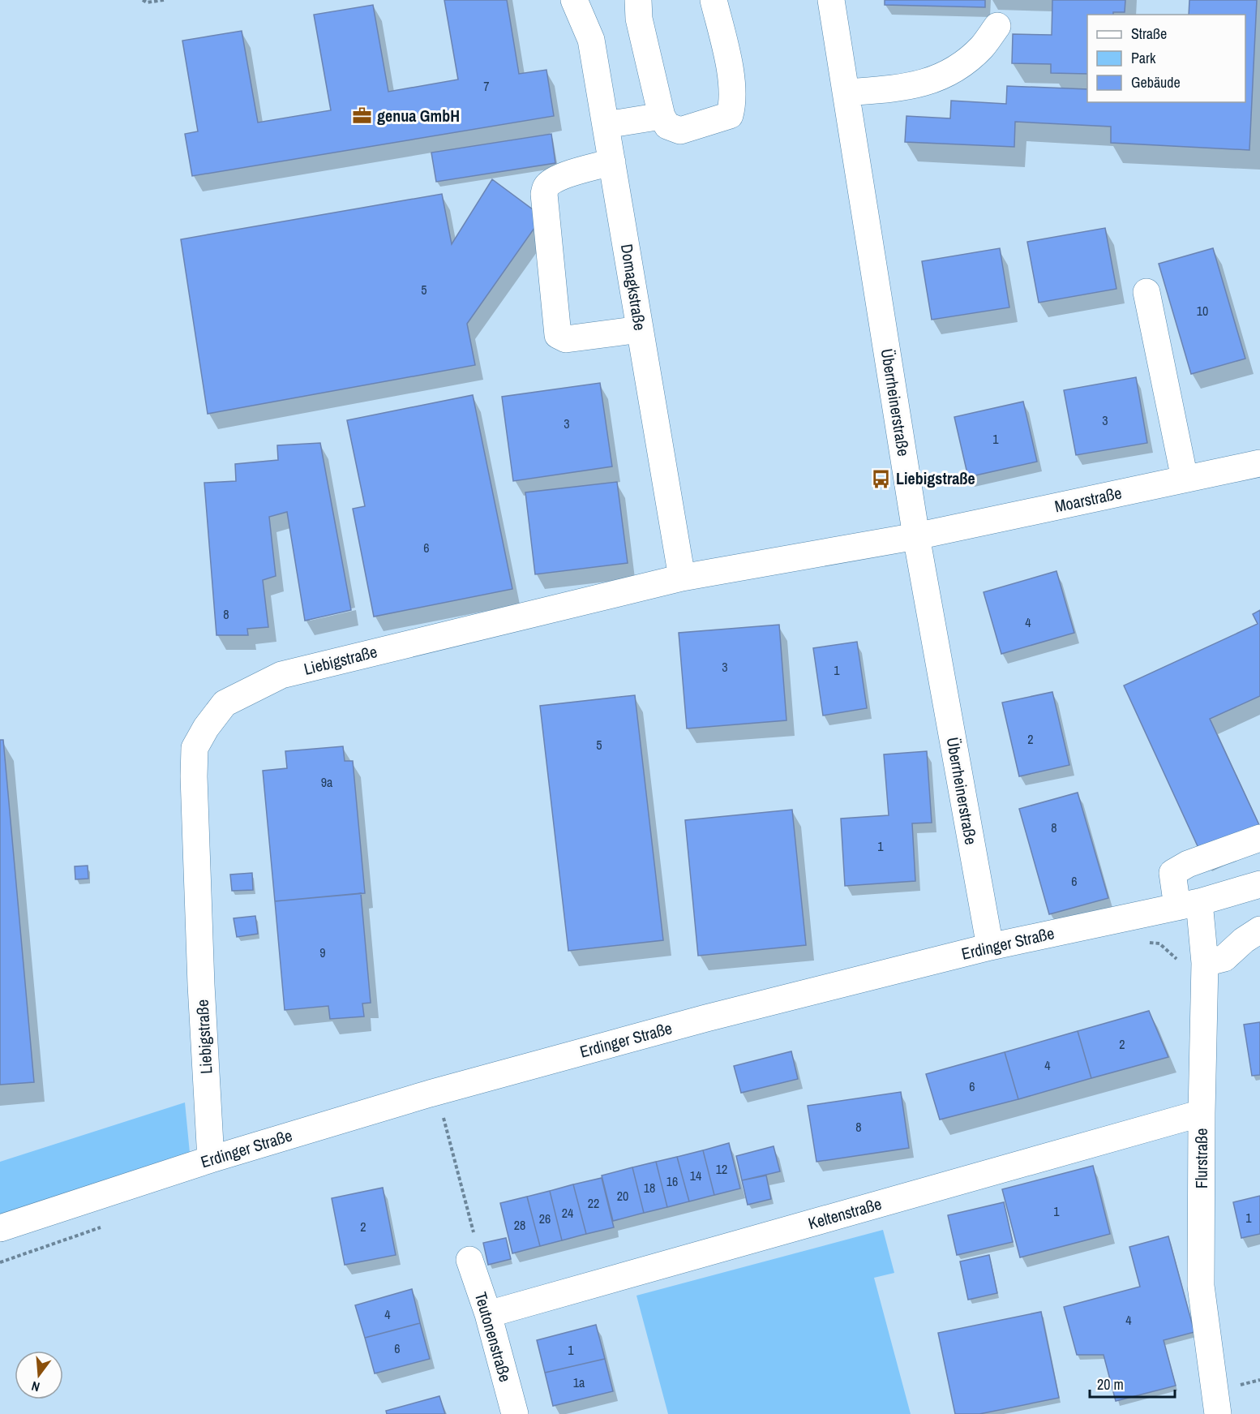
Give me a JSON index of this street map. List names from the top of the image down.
{
  "streets": {
    "street": [
      "Domagkstraße",
      "Überrheinerstraße",
      "Moarstraße",
      "Liebigstraße",
      "Erdinger Straße",
      "Flurstraße",
      "Keltenstraße",
      "Teutonenstraße"
    ]
  },
  "crossings": [
    ["Domagkstraße", "Liebigstraße"],
    ["Überrheinerstraße", "Moarstraße"],
    ["Überrheinerstraße", "Liebigstraße"],
    ["Überrheinerstraße", "Erdinger Straße"],
    ["Moarstraße", "Liebigstraße"],
    ["Liebigstraße", "Erdinger Straße"],
    ["Erdinger Straße", "Flurstraße"],
    ["Flurstraße", "Keltenstraße"],
    ["Keltenstraße", "Teutonenstraße"]
  ],
  "places": {
    "office": ["genua GmbH"],
    "bus stop": ["Liebigstraße"]
  },
  "house_numbers": [
    "7",
    "5",
    "10",
    "3",
    "3",
    "1",
    "6",
    "8",
    "4",
    "3",
    "1",
    "2",
    "5",
    "9a",
    "8",
    "1",
    "6",
    "9",
    "2",
    "4",
    "6",
    "8",
    "12",
    "14",
    "16",
    "18",
    "20",
    "22",
    "1",
    "24",
    "1",
    "26",
    "28",
    "2",
    "4",
    "4",
    "6",
    "1",
    "1a"
  ],
  "legend": ["Straße", "Park", "Gebäude"],
  "scale_bar": "20 m",
  "north": "bottom"
}
